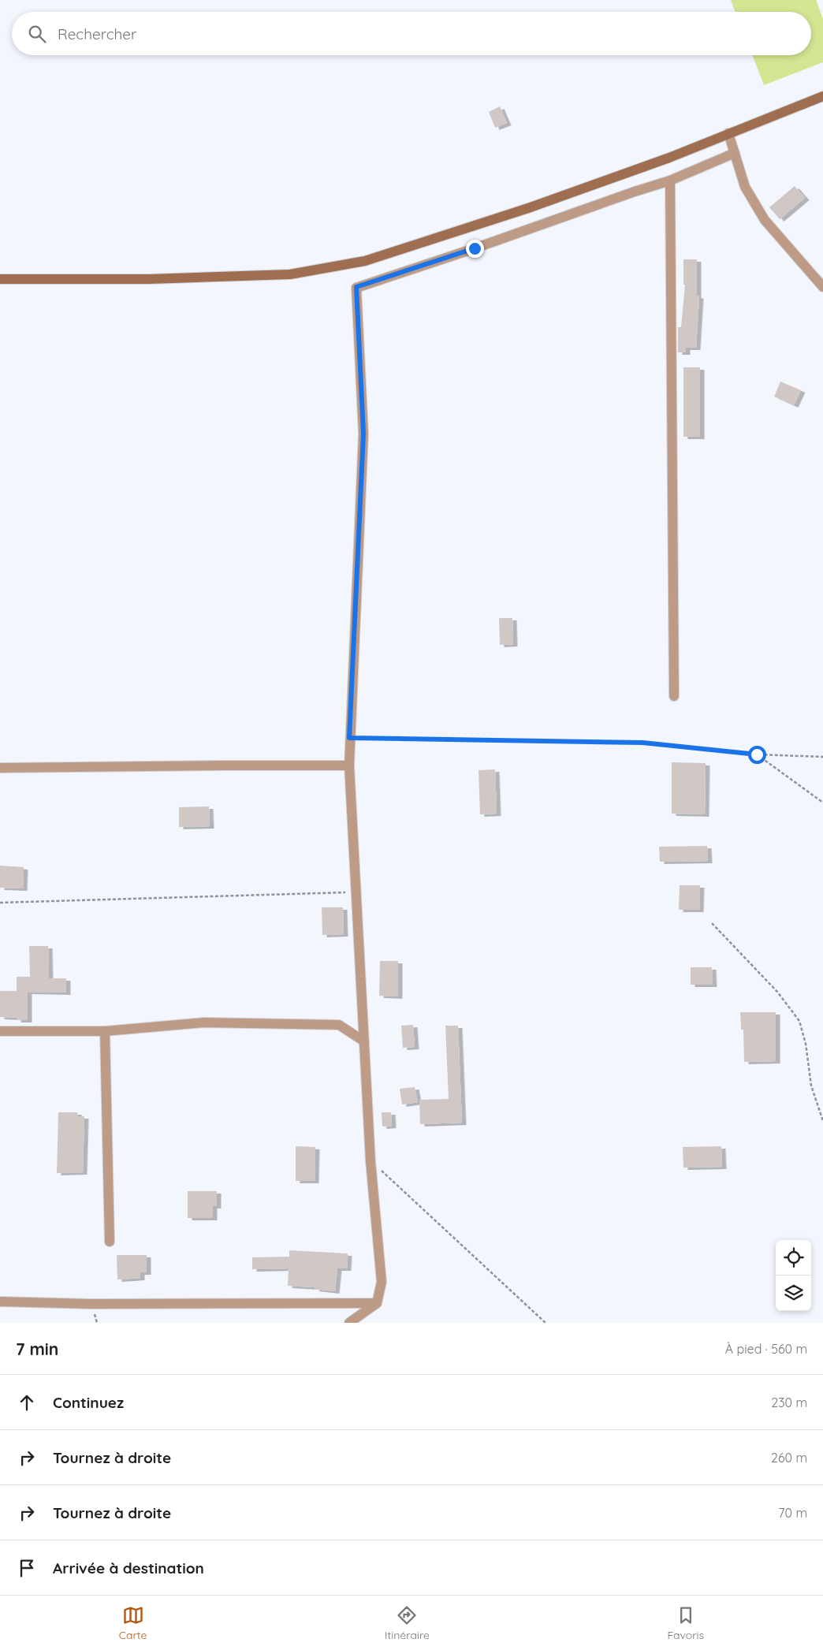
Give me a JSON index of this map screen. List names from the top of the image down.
{
  "page": {
    "search": "Rechercher",
    "heading": ["7 min", "À pied · 560 m"],
    "list": [
      ["Continuez", "230 m"],
      ["Tournez à droite", "260 m"],
      ["Tournez à droite", "70 m"],
      "Arrivée à destination"
    ],
    "nav": ["Carte", "Itinéraire", "Favoris"]
  }
}
